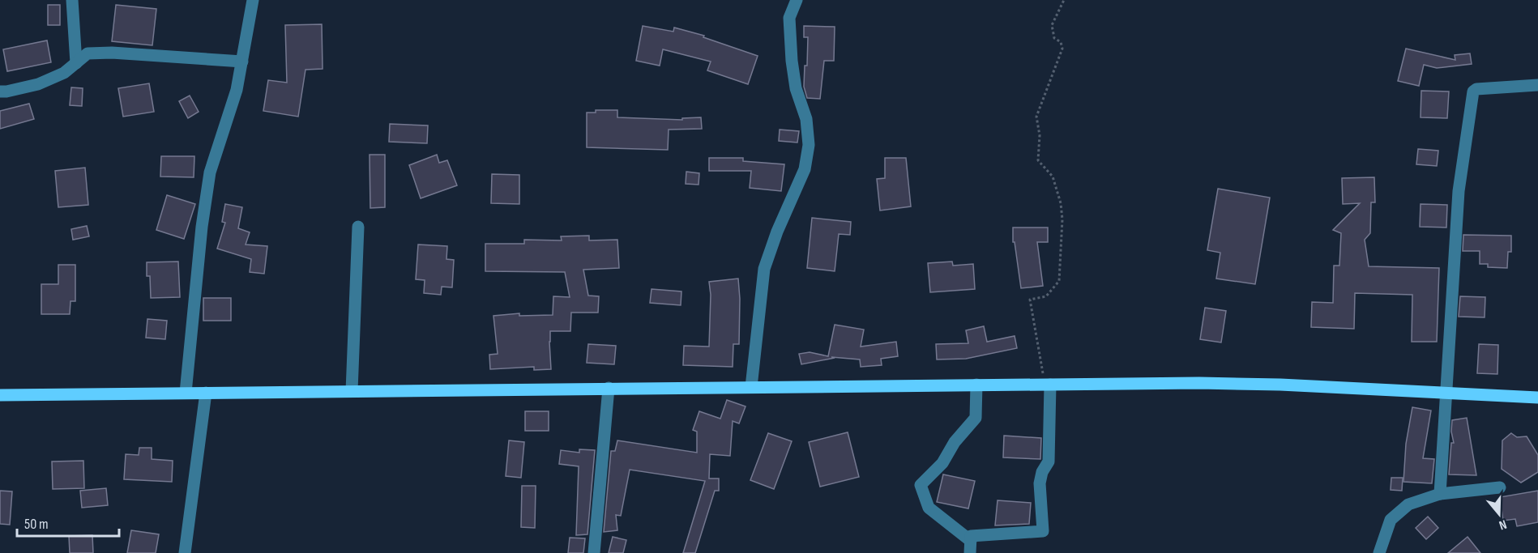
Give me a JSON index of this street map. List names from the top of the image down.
{
  "scale_bar": "50 m",
  "north": "bottom"
}
